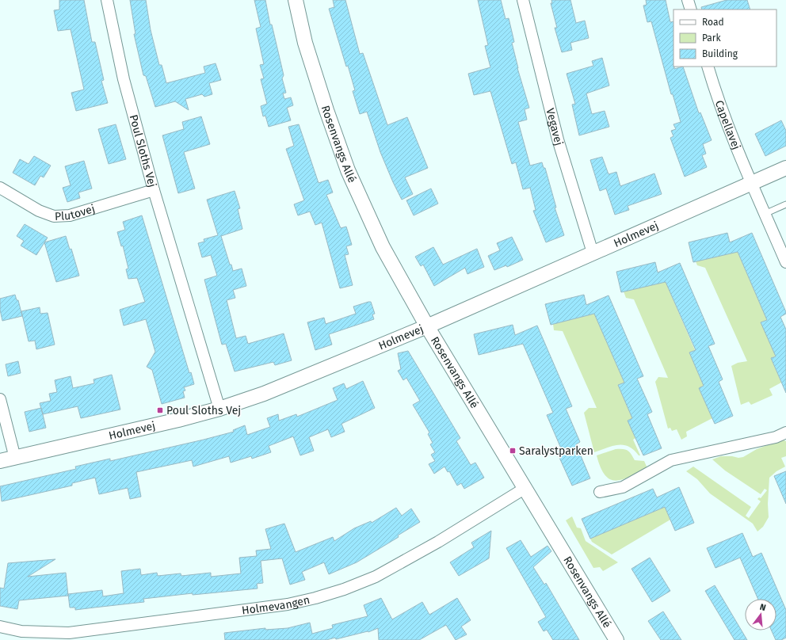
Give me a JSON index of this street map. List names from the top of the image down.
{
  "streets": {
    "street": [
      "Capellavej",
      "Vegavej",
      "Rosenvangs Allé",
      "Poul Sloths Vej",
      "Plutovej",
      "Holmevej",
      "Holmevangen"
    ]
  },
  "crossings": [
    ["Capellavej", "Holmevej"],
    ["Vegavej", "Holmevej"],
    ["Rosenvangs Allé", "Holmevej"],
    ["Rosenvangs Allé", "Holmevangen"],
    ["Poul Sloths Vej", "Plutovej"],
    ["Poul Sloths Vej", "Holmevej"]
  ],
  "places": {
    "transit": ["Poul Sloths Vej", "Saralystparken"]
  },
  "legend": ["Road", "Park", "Building"],
  "north": "top"
}
